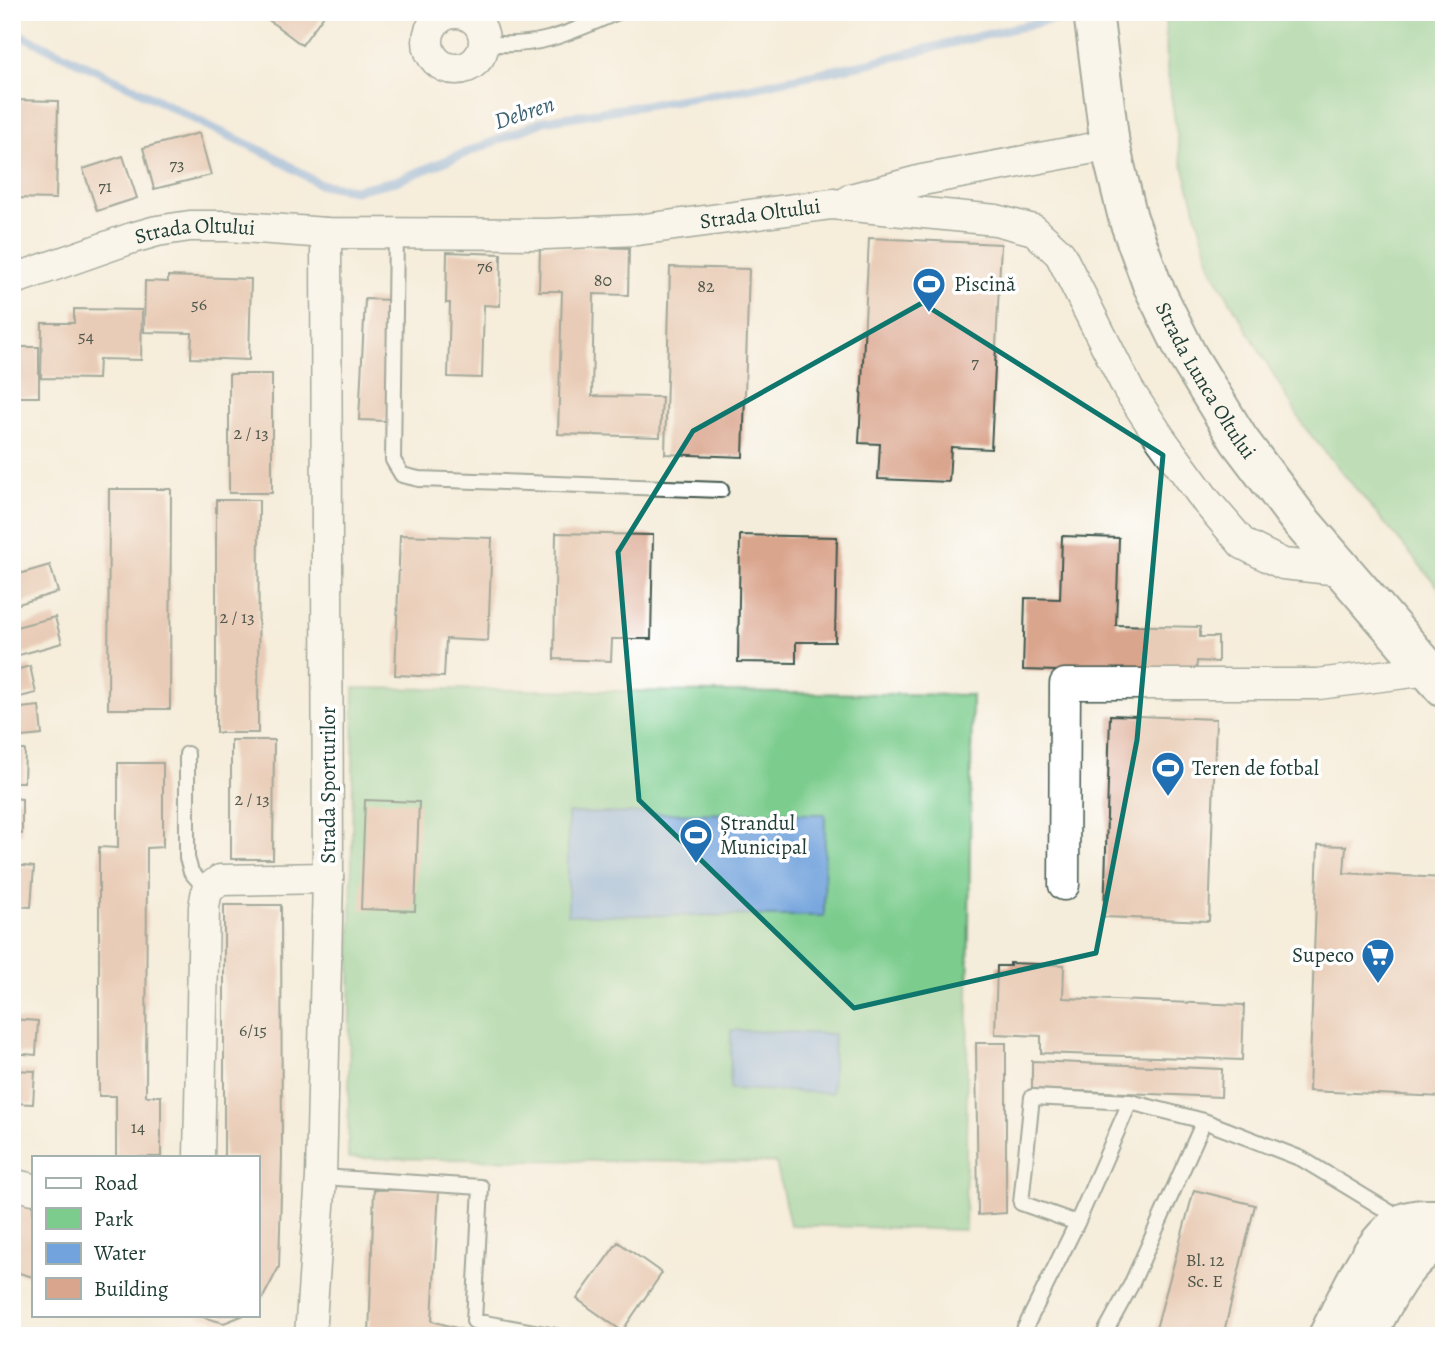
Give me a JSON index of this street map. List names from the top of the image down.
{
  "streets": {
    "main road": ["Strada Lunca Oltului"],
    "street": ["Strada Oltului", "Strada Sporturilor"]
  },
  "crossings": [
    ["Strada Oltului", "Strada Lunca Oltului"],
    ["Strada Oltului", "Strada Sporturilor"]
  ],
  "water": ["Debren"],
  "places": {
    "sports": ["Piscină", "Teren de fotbal", "Ștrandul Municipal"],
    "supermarket": ["Supeco"]
  },
  "house_numbers": [
    "73",
    "71",
    "76",
    "80",
    "82",
    "56",
    "54",
    "7",
    "2 / 13",
    "2 / 13",
    "2 / 13",
    "6/15",
    "14",
    "Bl. 12 Sc. E"
  ],
  "legend": [
    "Road",
    "Park",
    "Water",
    "Building"
  ]
}
